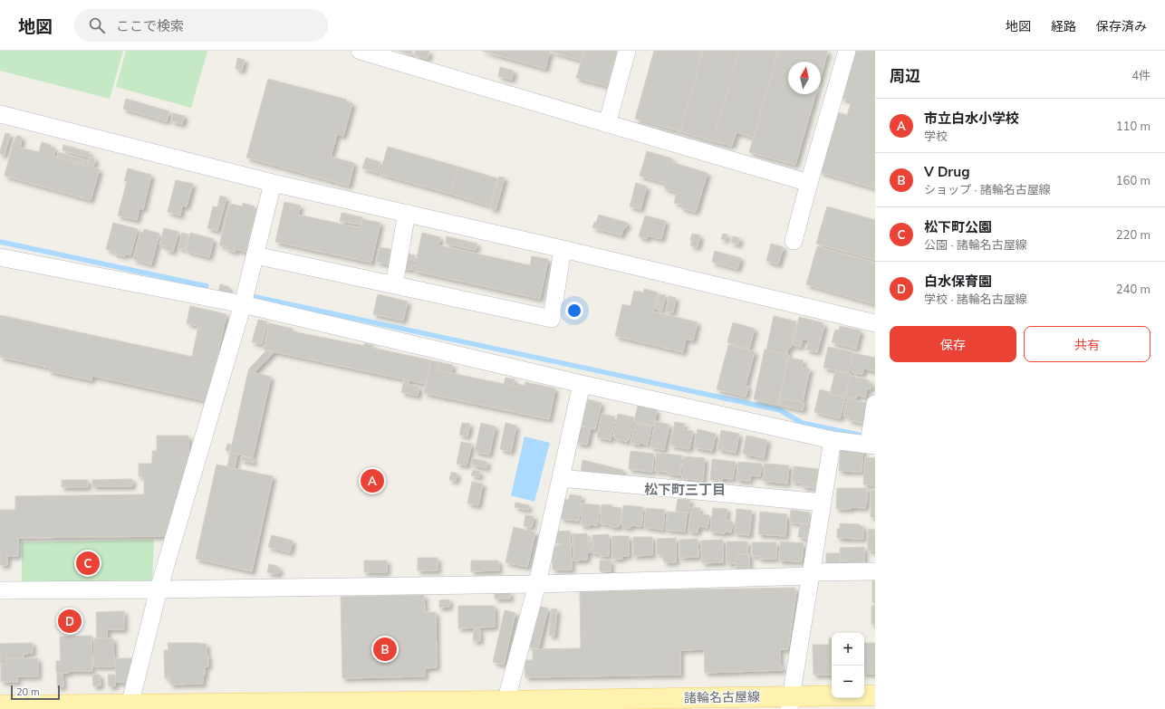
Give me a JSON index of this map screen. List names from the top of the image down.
{
  "streets": {
    "main road": ["諸輪名古屋線"]
  },
  "districts": ["松下町三丁目"],
  "scale_bar": "20 m",
  "north": "top",
  "page": {
    "header": "地図",
    "search": "ここで検索",
    "nav": ["地図", "経路", "保存済み"],
    "heading": ["周辺", "4件"],
    "list": [
      {
        "mark": "A",
        "name": "市立白水小学校",
        "note": "学校",
        "value": "110 m"
      },
      {
        "mark": "B",
        "name": "V Drug",
        "note": "ショップ · 諸輪名古屋線",
        "value": "160 m"
      },
      {
        "mark": "C",
        "name": "松下町公園",
        "note": "公園 · 諸輪名古屋線",
        "value": "220 m"
      },
      {
        "mark": "D",
        "name": "白水保育園",
        "note": "学校 · 諸輪名古屋線",
        "value": "240 m"
      }
    ],
    "buttons": ["保存", "共有"],
    "pins": [
      "A",
      "C",
      "D",
      "B"
    ],
    "map_buttons": ["+", "−"],
    "scale": "20 m"
  }
}
